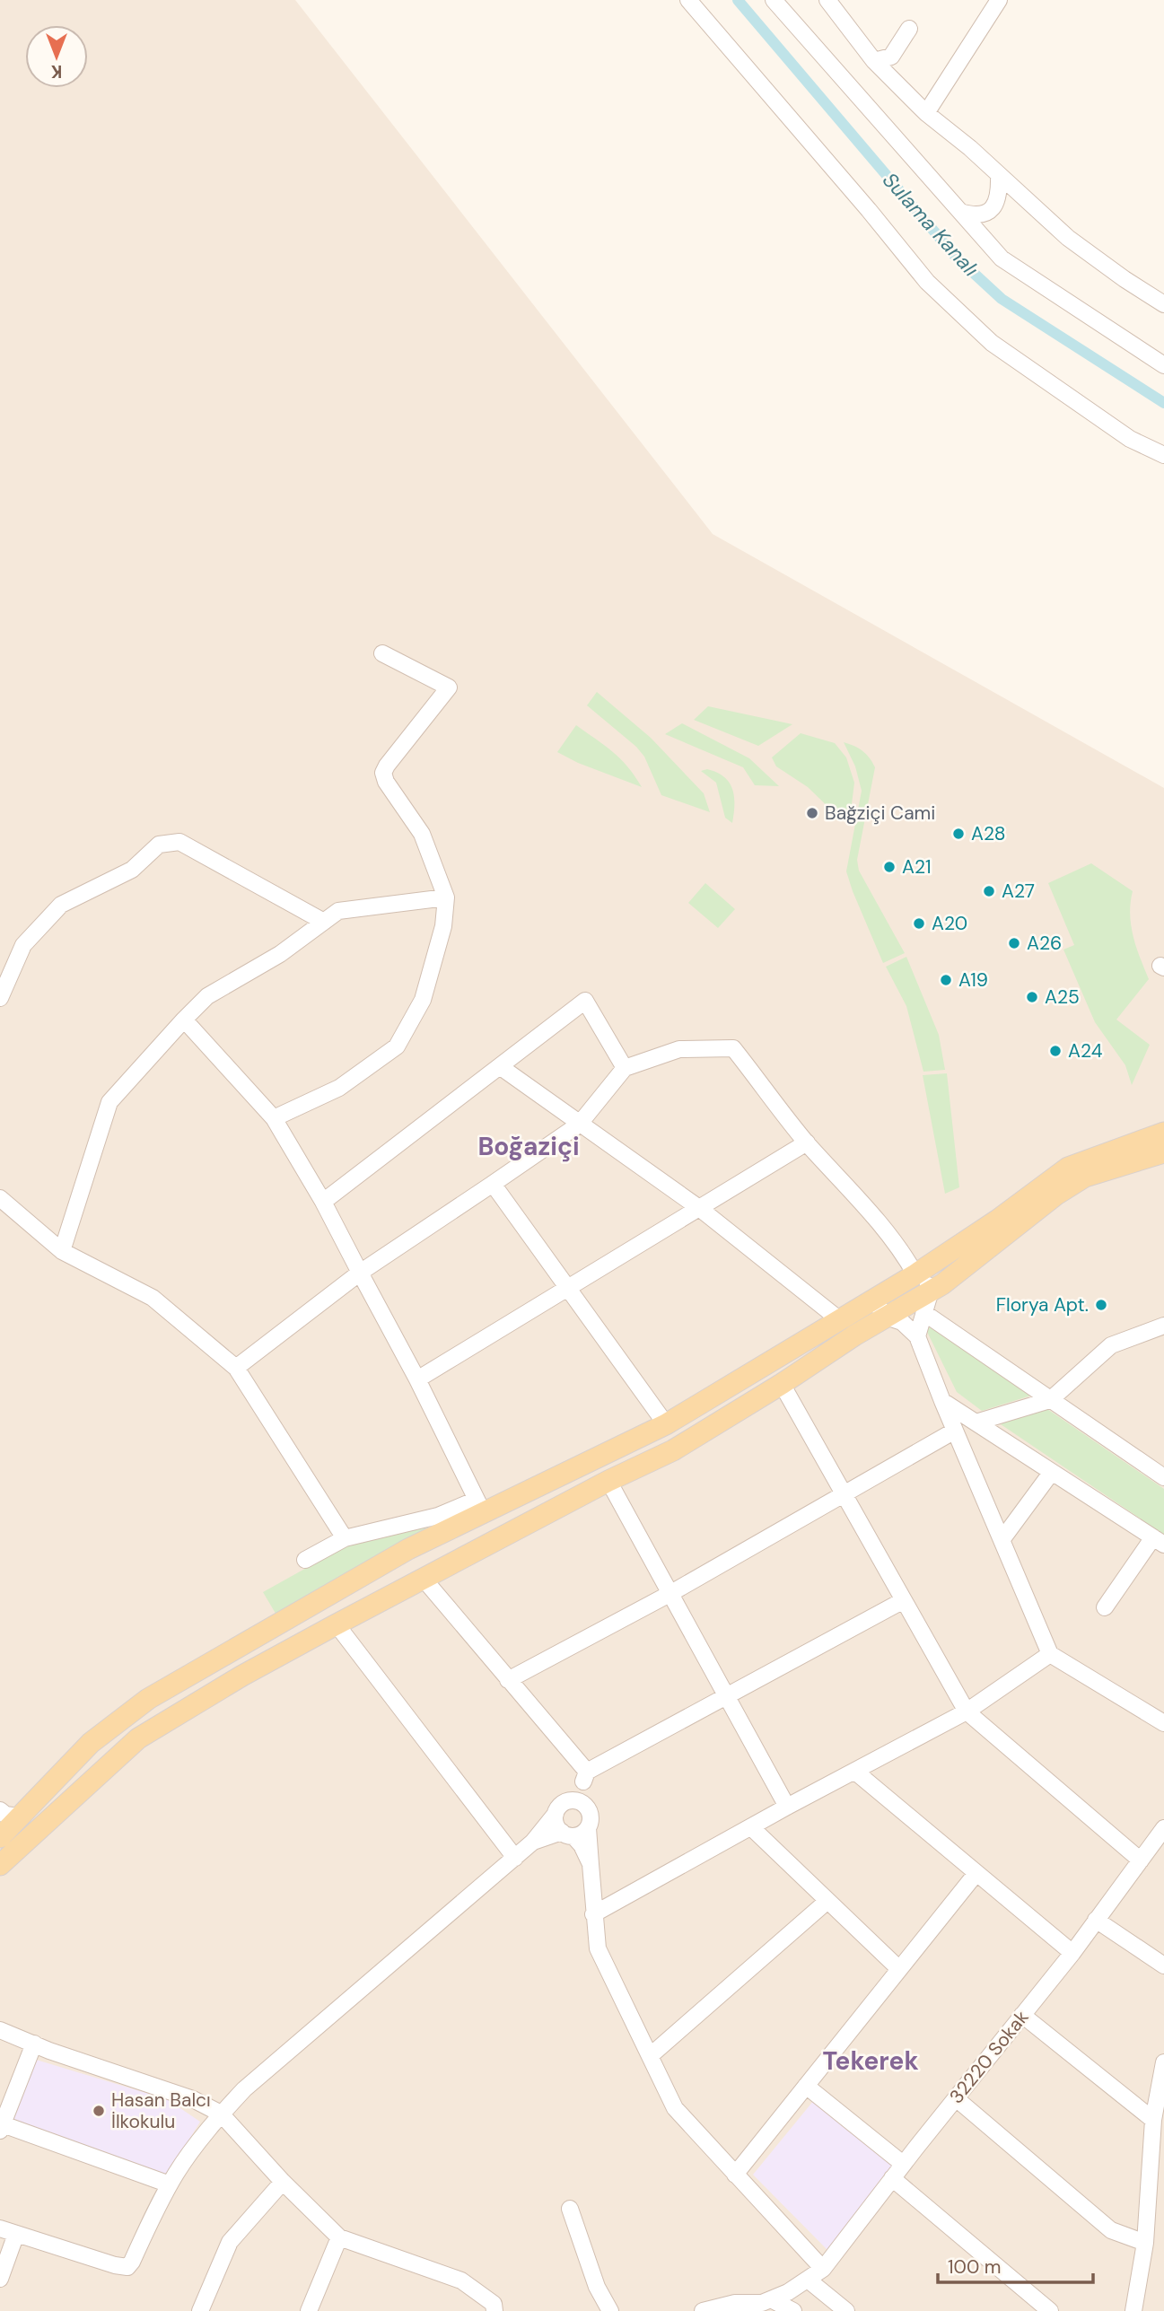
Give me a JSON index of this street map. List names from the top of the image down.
{
  "streets": {
    "street": ["32220 Sokak"]
  },
  "districts": ["Boğaziçi", "Tekerek"],
  "water": ["Sulama Kanalı"],
  "places": [
    "Bağziçi Cami",
    "A28",
    "A21",
    "A27",
    "A20",
    "A26",
    "A19",
    "A25",
    "A24",
    "Florya Apt.",
    "Hasan Balcı İlkokulu"
  ],
  "scale_bar": "100 m",
  "north": "bottom"
}
